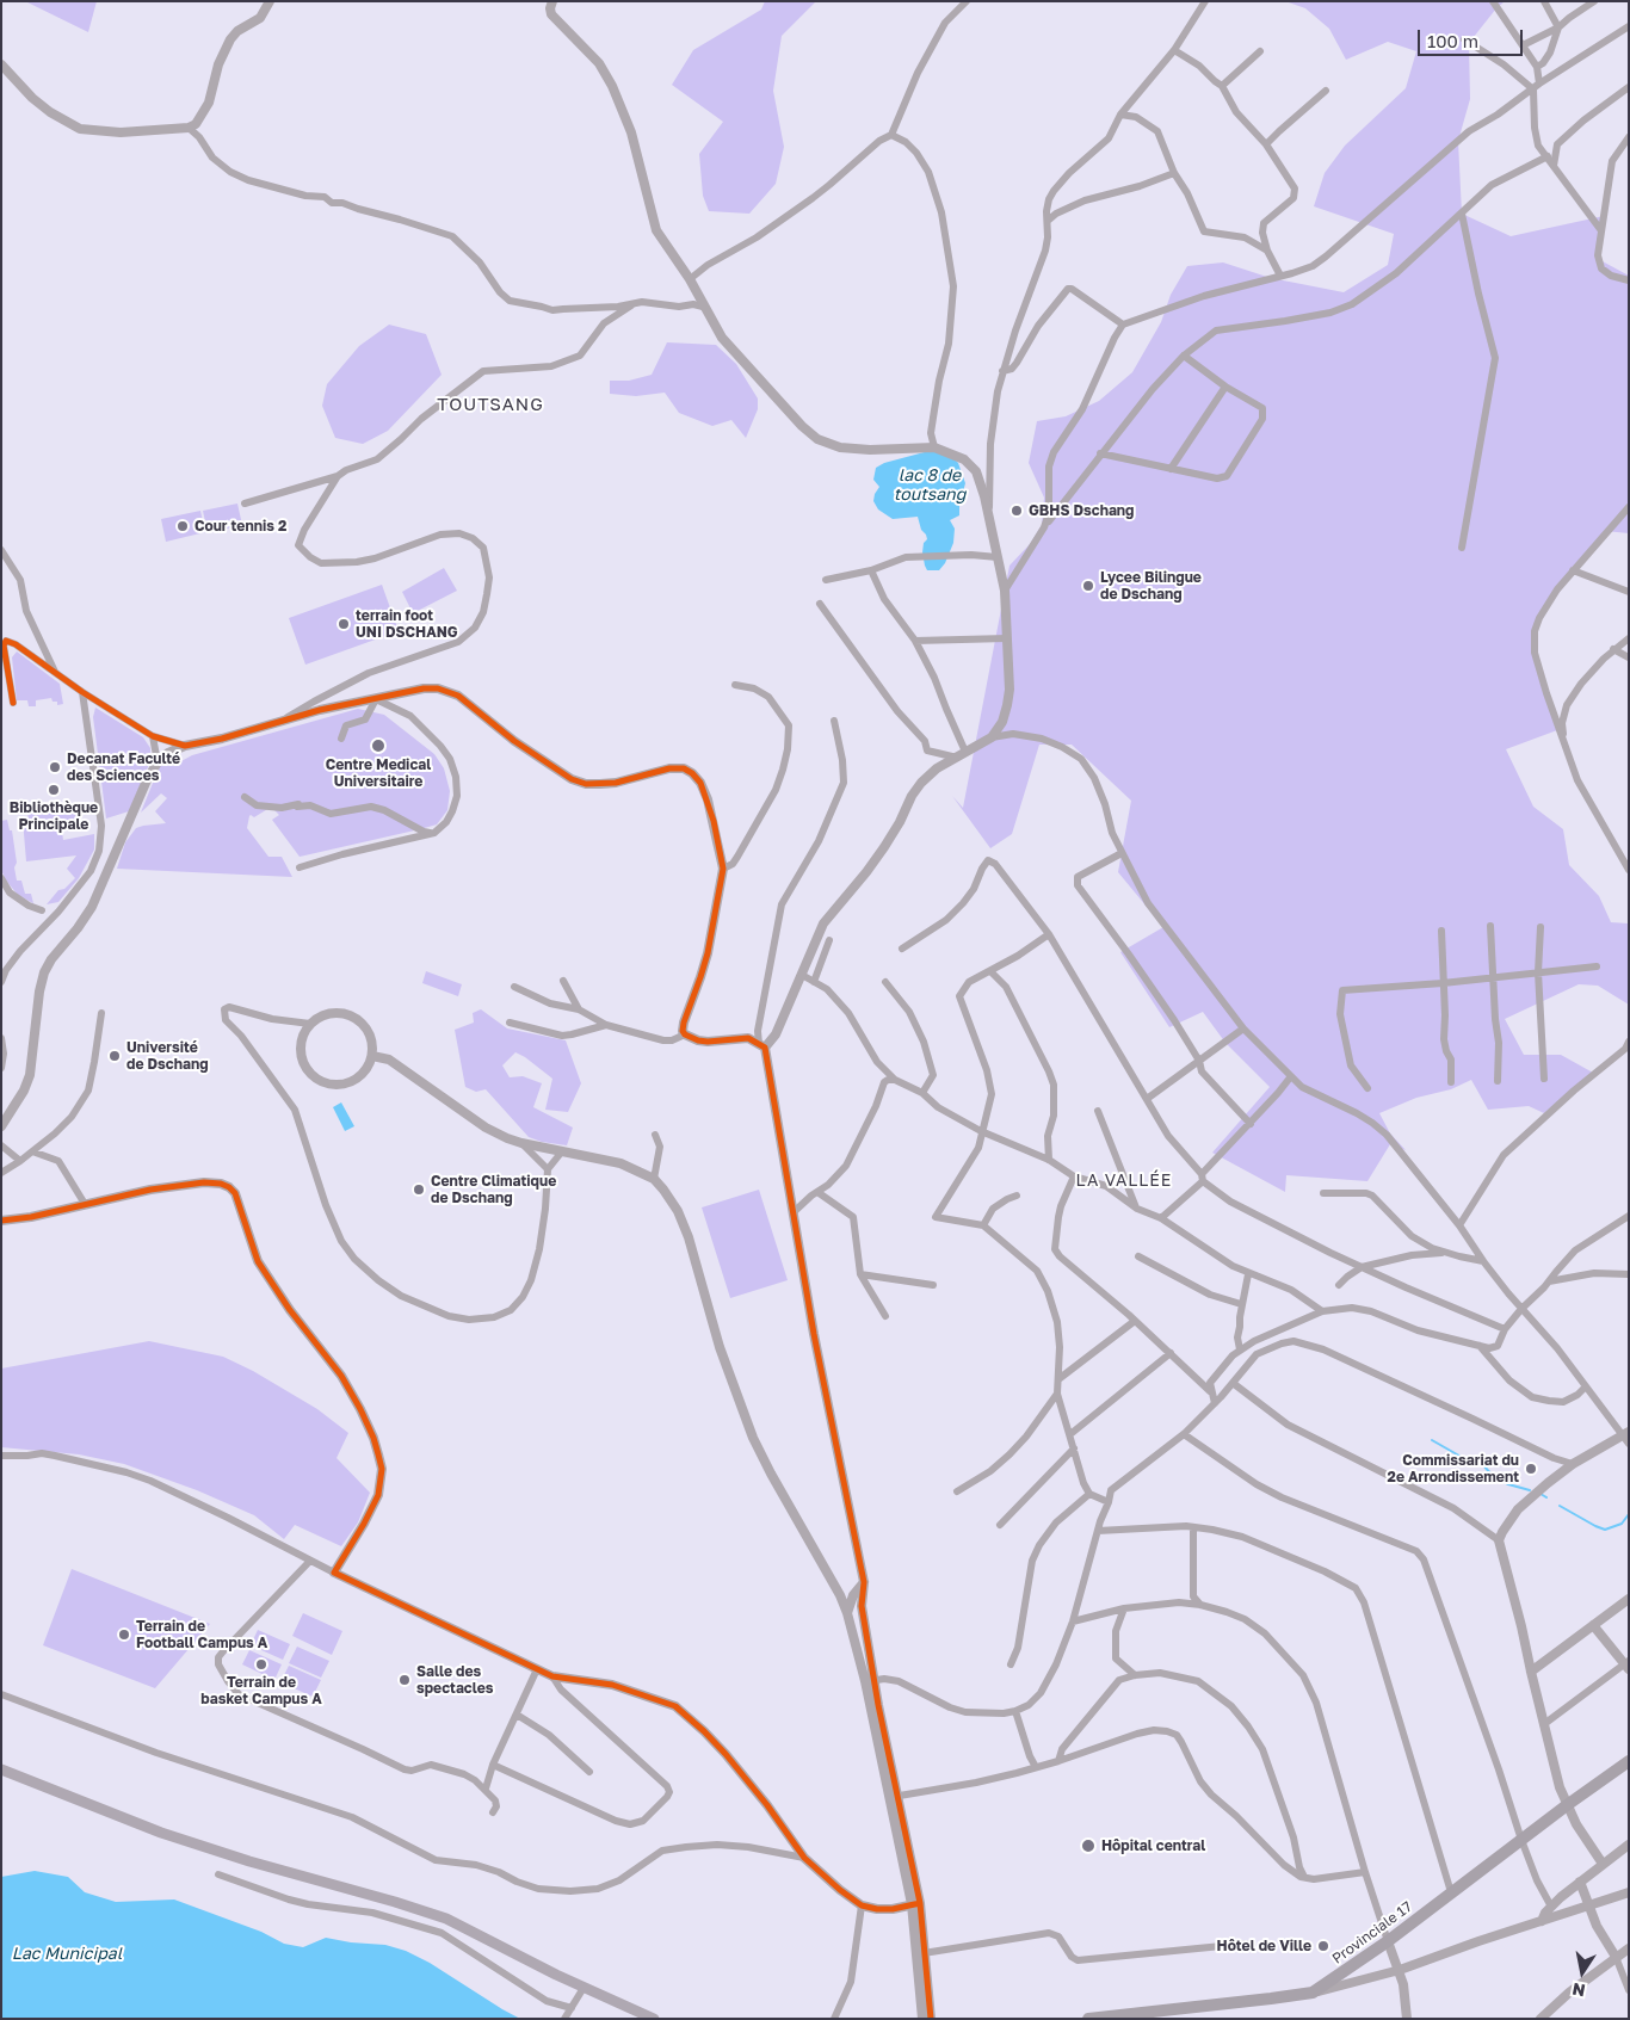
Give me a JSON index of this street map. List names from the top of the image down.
{
  "streets": {
    "main road": ["Provinciale 17"]
  },
  "districts": ["TOUTSANG", "LA VALLÉE"],
  "water": ["lac 8 de toutsang", "Lac Municipal"],
  "places": [
    "GBHS Dschang",
    "Cour tennis 2",
    "Lycee Bilingue de Dschang",
    "terrain foot UNI DSCHANG",
    "Centre Medical Universitaire",
    "Decanat Faculté des Sciences",
    "Bibliothèque Principale",
    "Université de Dschang",
    "Centre Climatique de Dschang",
    "Commissariat du 2e Arrondissement",
    "Terrain de Football Campus A",
    "Terrain de basket Campus A",
    "Salle des spectacles",
    "Hôpital central",
    "Hôtel de Ville"
  ],
  "scale_bar": "100 m",
  "north": "bottom"
}
